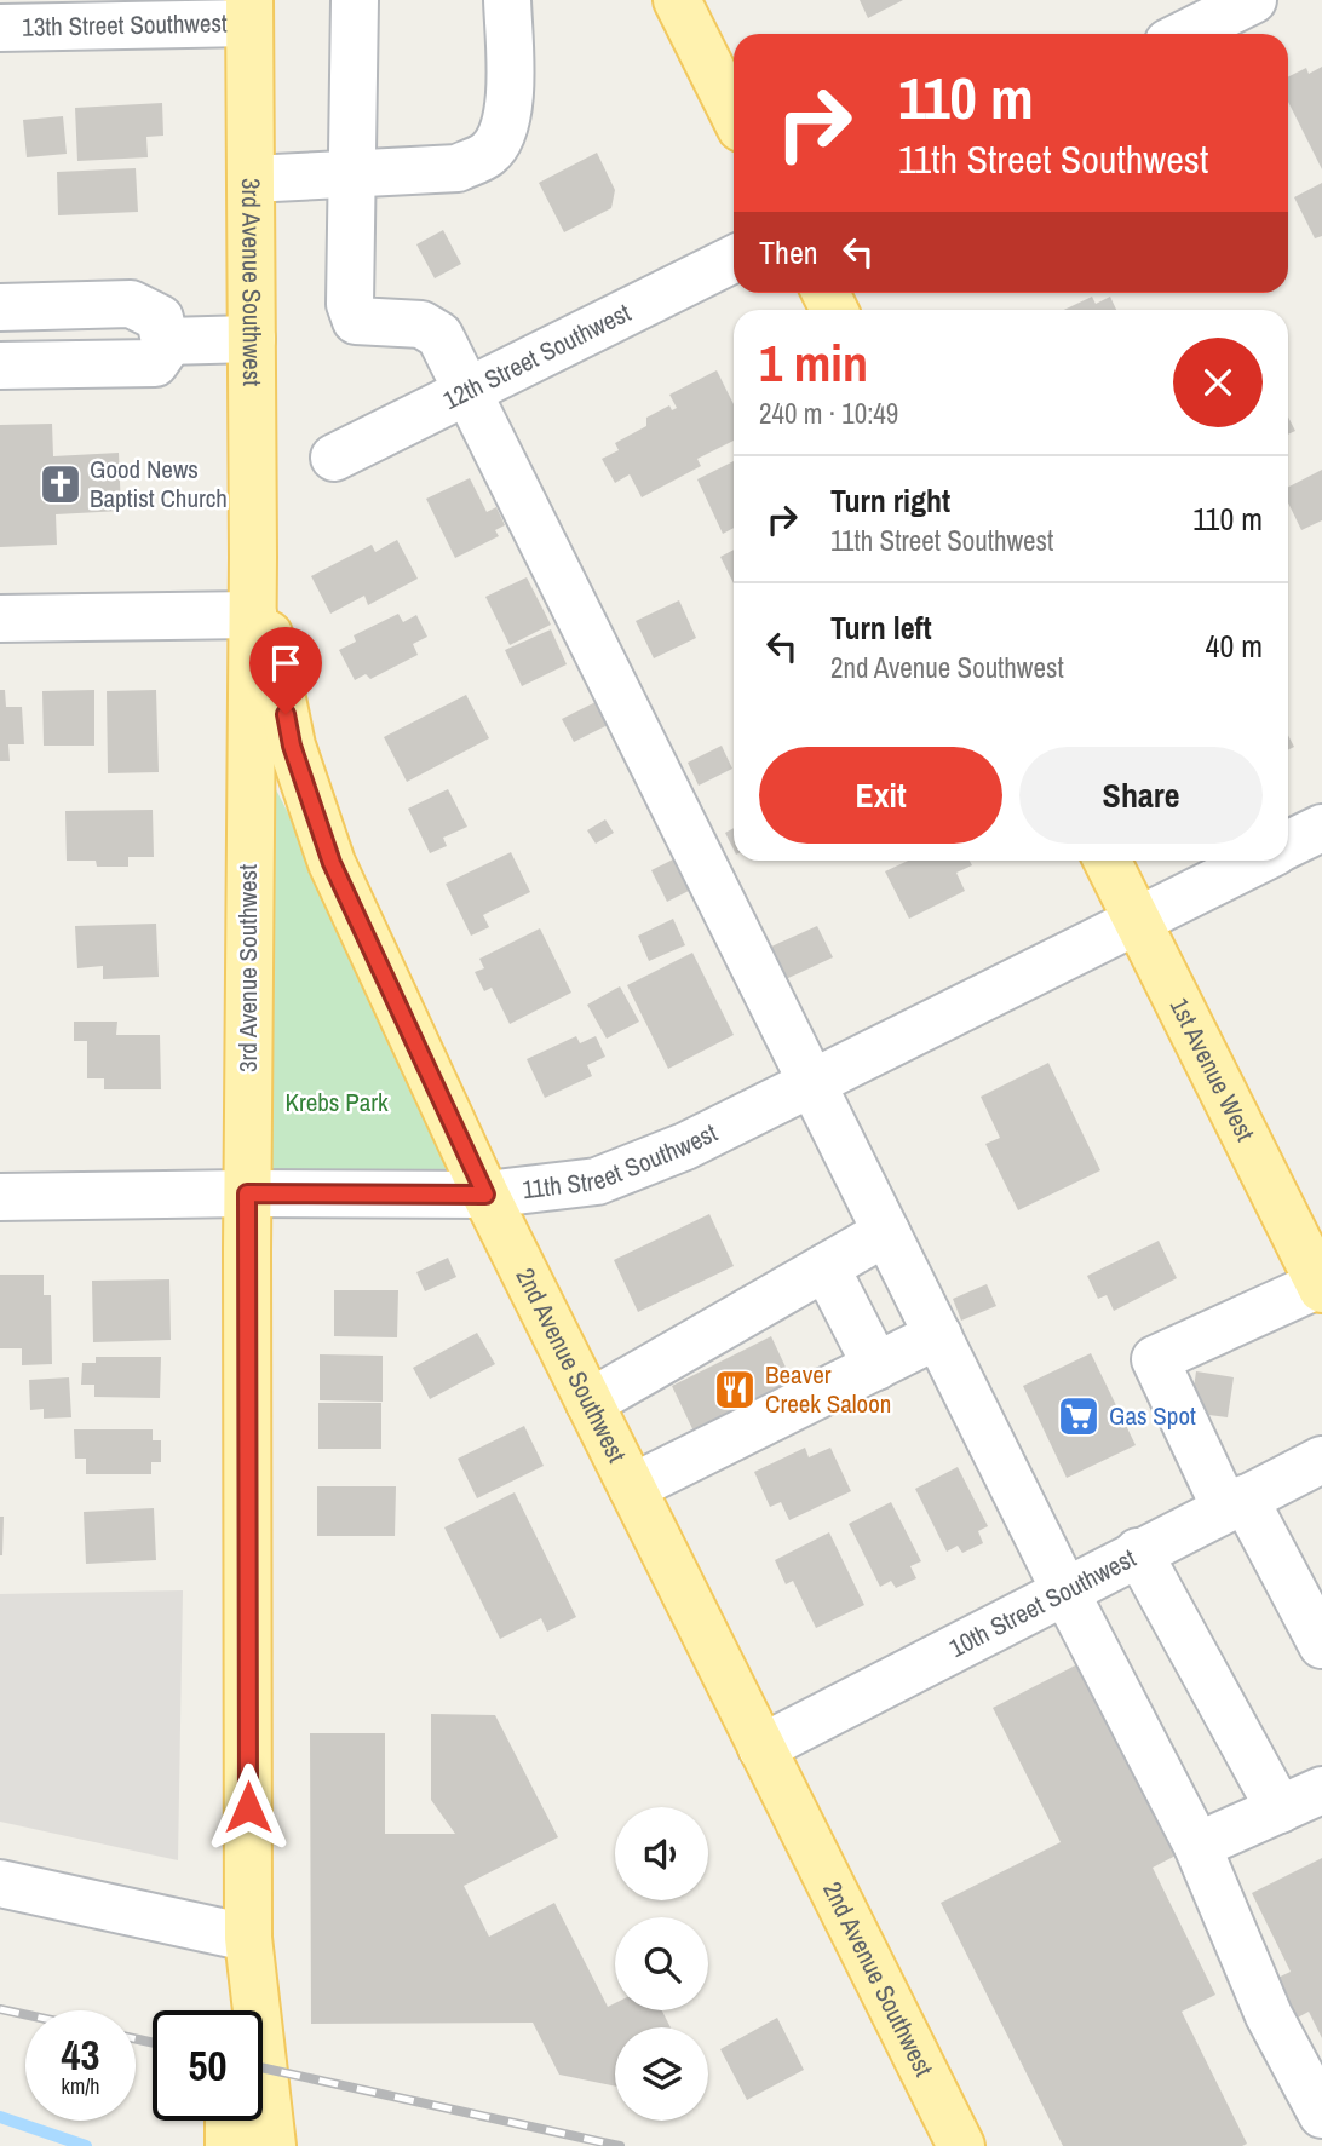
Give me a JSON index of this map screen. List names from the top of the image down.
{
  "streets": {
    "main road": ["3rd Avenue Southwest", "1st Avenue West", "2nd Avenue Southwest"],
    "street": [
      "13th Street Southwest",
      "12th Street Southwest",
      "11th Street Southwest",
      "10th Street Southwest"
    ]
  },
  "crossings": [
    ["13th Street Southwest", "3rd Avenue Southwest"],
    ["3rd Avenue Southwest", "11th Street Southwest"],
    ["3rd Avenue Southwest", "2nd Avenue Southwest"],
    ["1st Avenue West", "11th Street Southwest"],
    ["11th Street Southwest", "2nd Avenue Southwest"],
    ["2nd Avenue Southwest", "10th Street Southwest"]
  ],
  "parks": ["Krebs Park"],
  "places": {
    "church": ["Good News Baptist Church"],
    "restaurant": ["Beaver Creek Saloon"],
    "supermarket": ["Gas Spot"]
  },
  "page": {
    "turn": ["110 m", "11th Street Southwest"],
    "then": "Then",
    "heading": ["1 min", "240 m · 10:49"],
    "list": [
      {
        "name": "Turn right",
        "note": "11th Street Southwest",
        "value": "110 m"
      },
      {
        "name": "Turn left",
        "note": "2nd Avenue Southwest",
        "value": "40 m"
      }
    ],
    "buttons": ["Exit", "Share"],
    "speed": "43 km/h",
    "limit": "50"
  }
}
